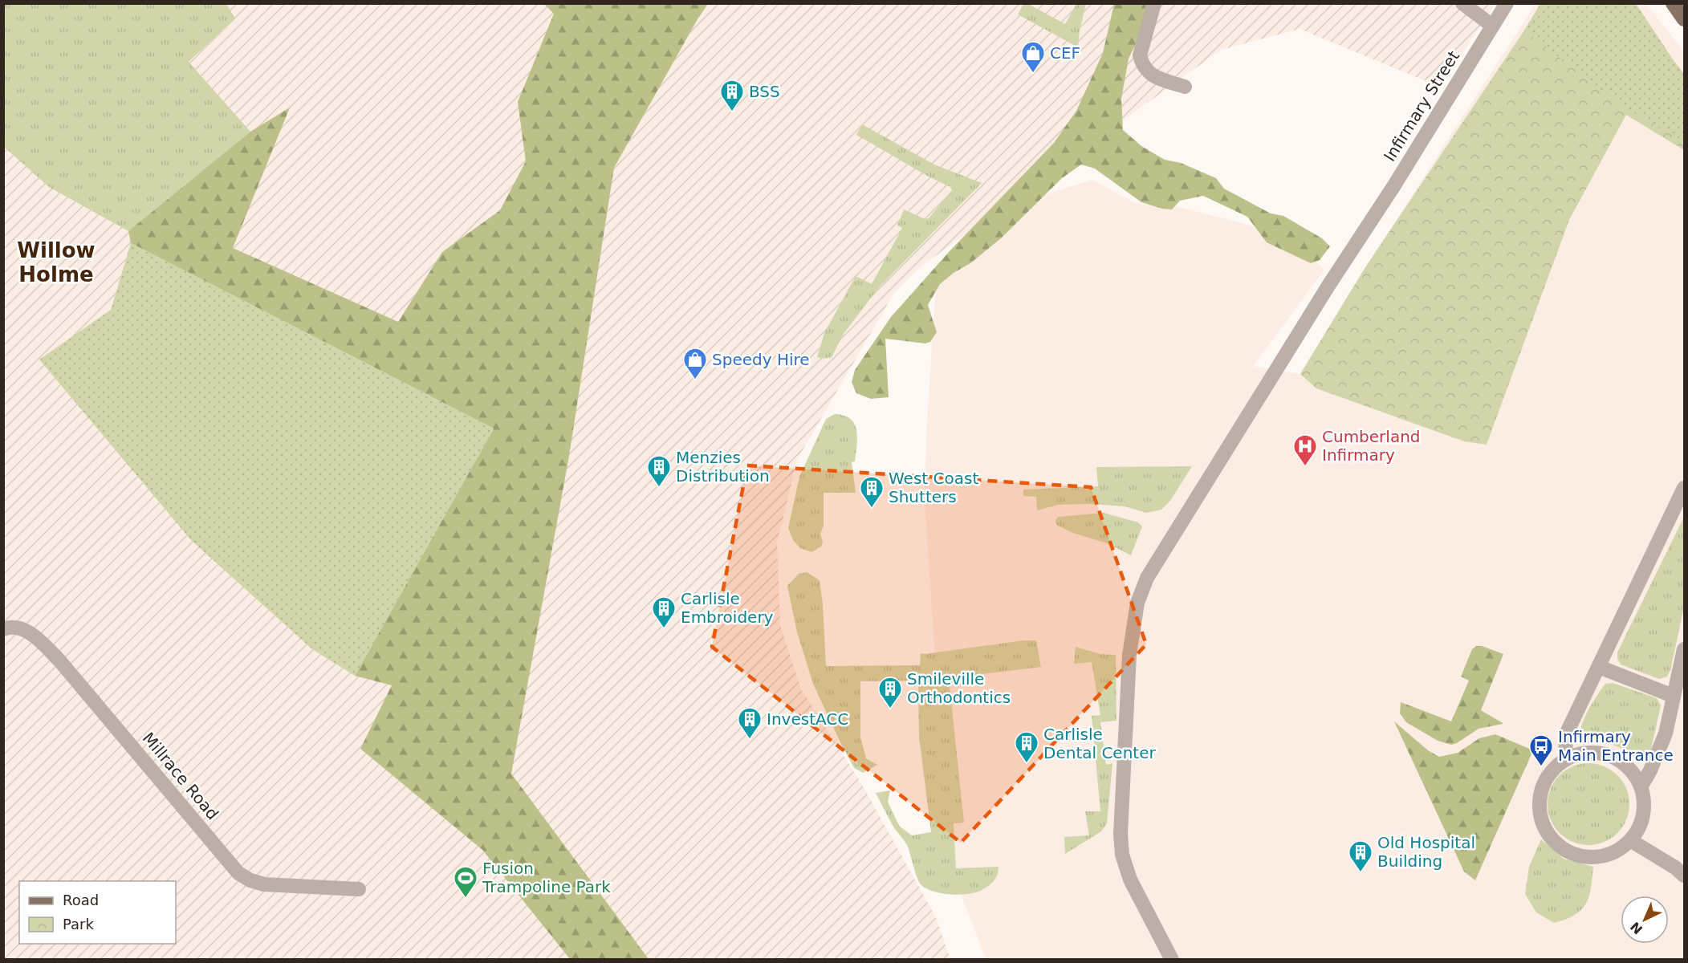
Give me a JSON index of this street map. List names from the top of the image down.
{
  "streets": {
    "street": ["Infirmary Street", "Millrace Road"]
  },
  "districts": ["Willow Holme"],
  "places": {
    "shop": ["CEF", "Speedy Hire"],
    "building": [
      "BSS",
      "Menzies Distribution",
      "West Coast Shutters",
      "Carlisle Embroidery",
      "Smileville Orthodontics",
      "InvestACC",
      "Carlisle Dental Center",
      "Old Hospital Building"
    ],
    "hospital": ["Cumberland Infirmary"],
    "bus stop": ["Infirmary Main Entrance"],
    "sports": ["Fusion Trampoline Park"]
  },
  "legend": ["Road", "Park"],
  "north": "bottom left"
}
